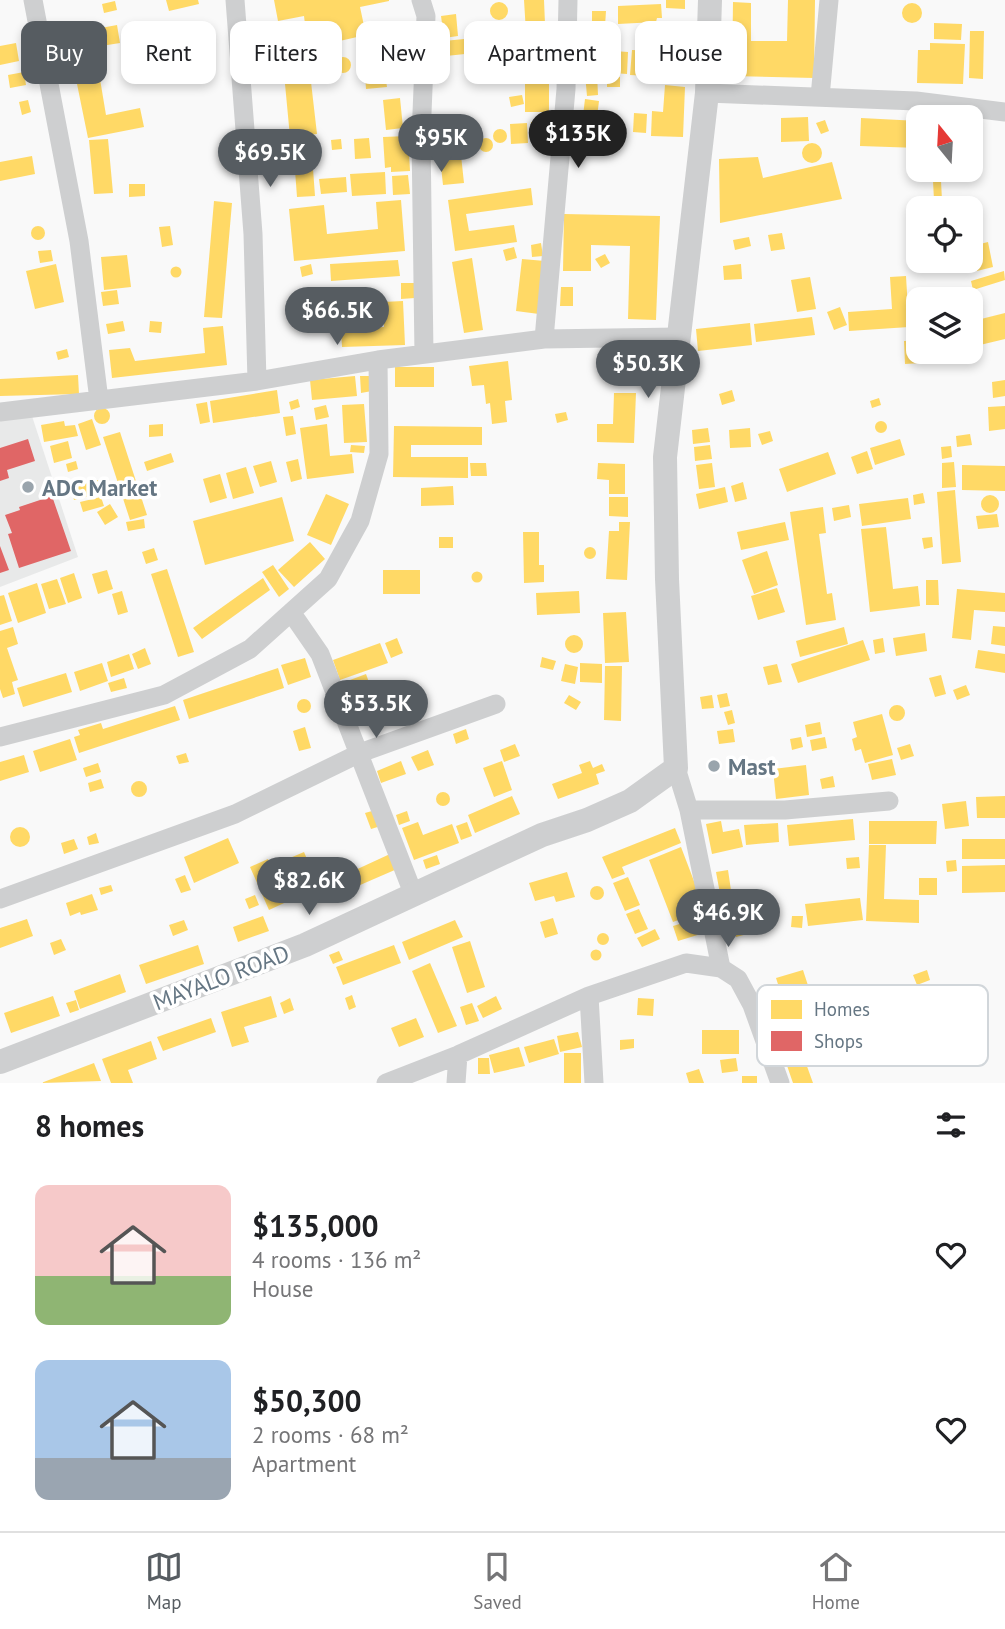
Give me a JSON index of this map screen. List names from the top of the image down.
{
  "streets": {
    "street": ["MAYALO ROAD"]
  },
  "places": ["ADC Market", "Mast"],
  "legend": ["Homes", "Shops"],
  "north": "top",
  "page": {
    "chip": [
      "Buy",
      "Rent",
      "Filters",
      "New",
      "Apartment",
      "House"
    ],
    "price": [
      "$135K",
      "$95K",
      "$69.5K",
      "$66.5K",
      "$50.3K",
      "$53.5K",
      "$82.6K",
      "$46.9K"
    ],
    "heading": "8 homes",
    "list": [
      {
        "name": "$135,000",
        "note": "4 rooms · 136 m² · House"
      },
      {
        "name": "$50,300",
        "note": "2 rooms · 68 m² · Apartment"
      }
    ],
    "tabs": ["Map", "Saved", "Home"]
  }
}
